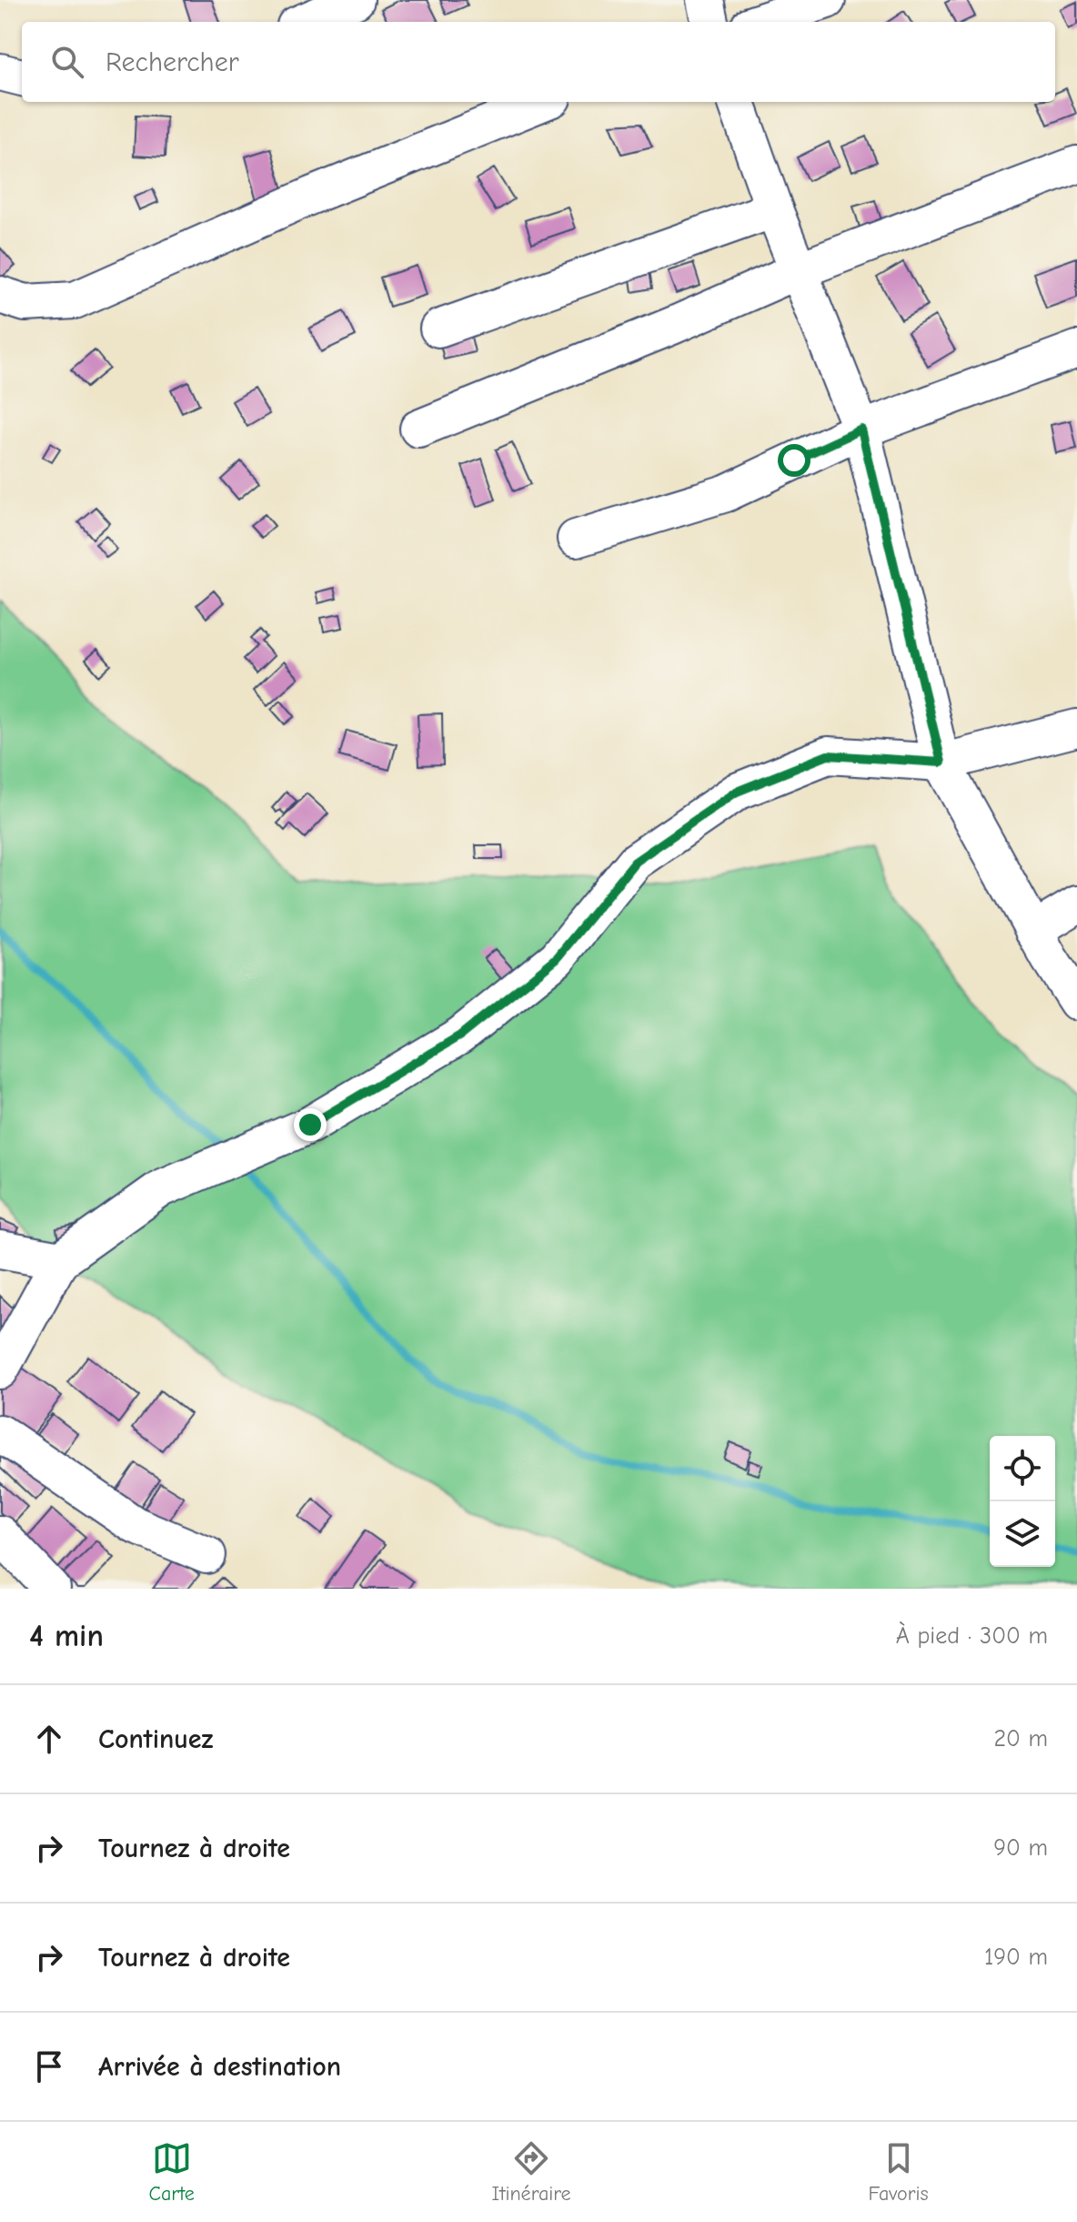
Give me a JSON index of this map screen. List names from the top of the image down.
{
  "page": {
    "search": "Rechercher",
    "heading": ["4 min", "À pied · 300 m"],
    "list": [
      ["Continuez", "20 m"],
      ["Tournez à droite", "90 m"],
      ["Tournez à droite", "190 m"],
      "Arrivée à destination"
    ],
    "nav": ["Carte", "Itinéraire", "Favoris"]
  }
}
